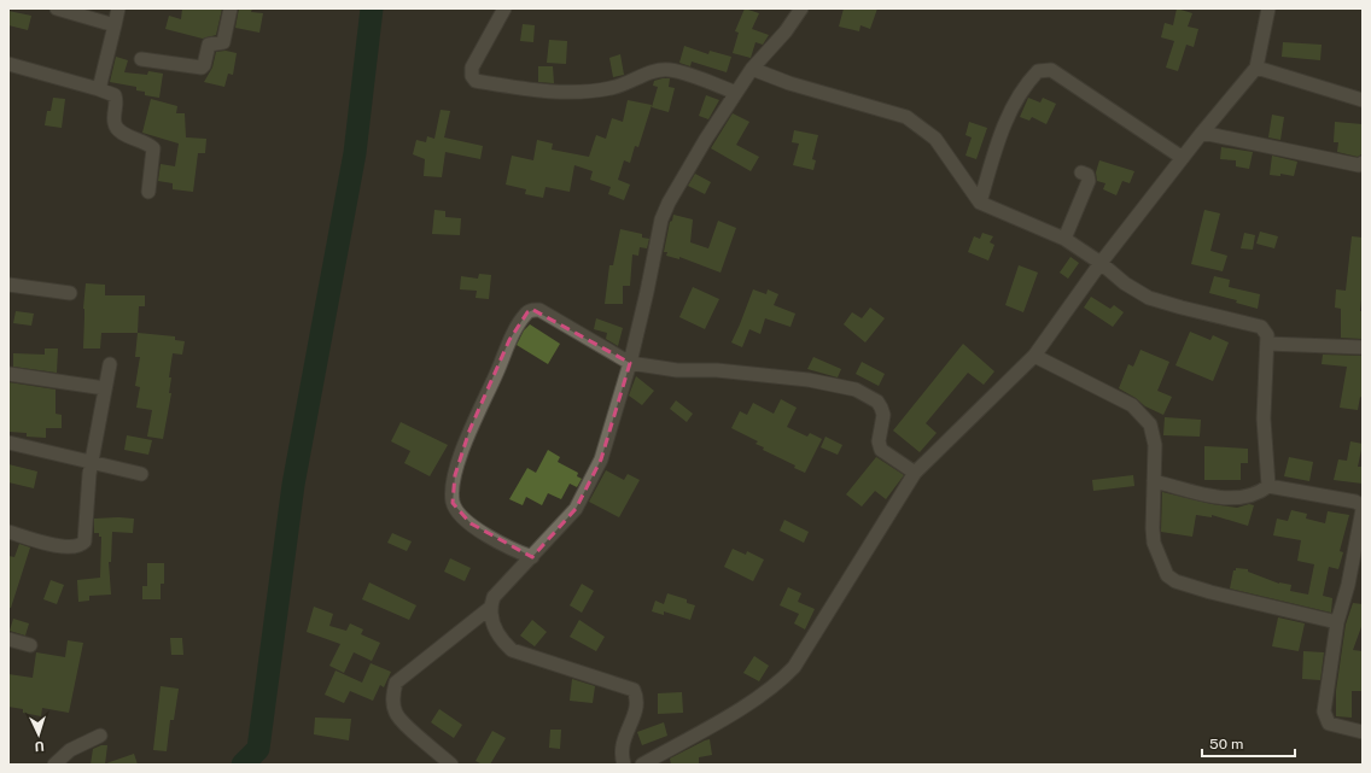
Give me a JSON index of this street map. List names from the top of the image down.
{
  "scale_bar": "50 m",
  "north": "bottom"
}
